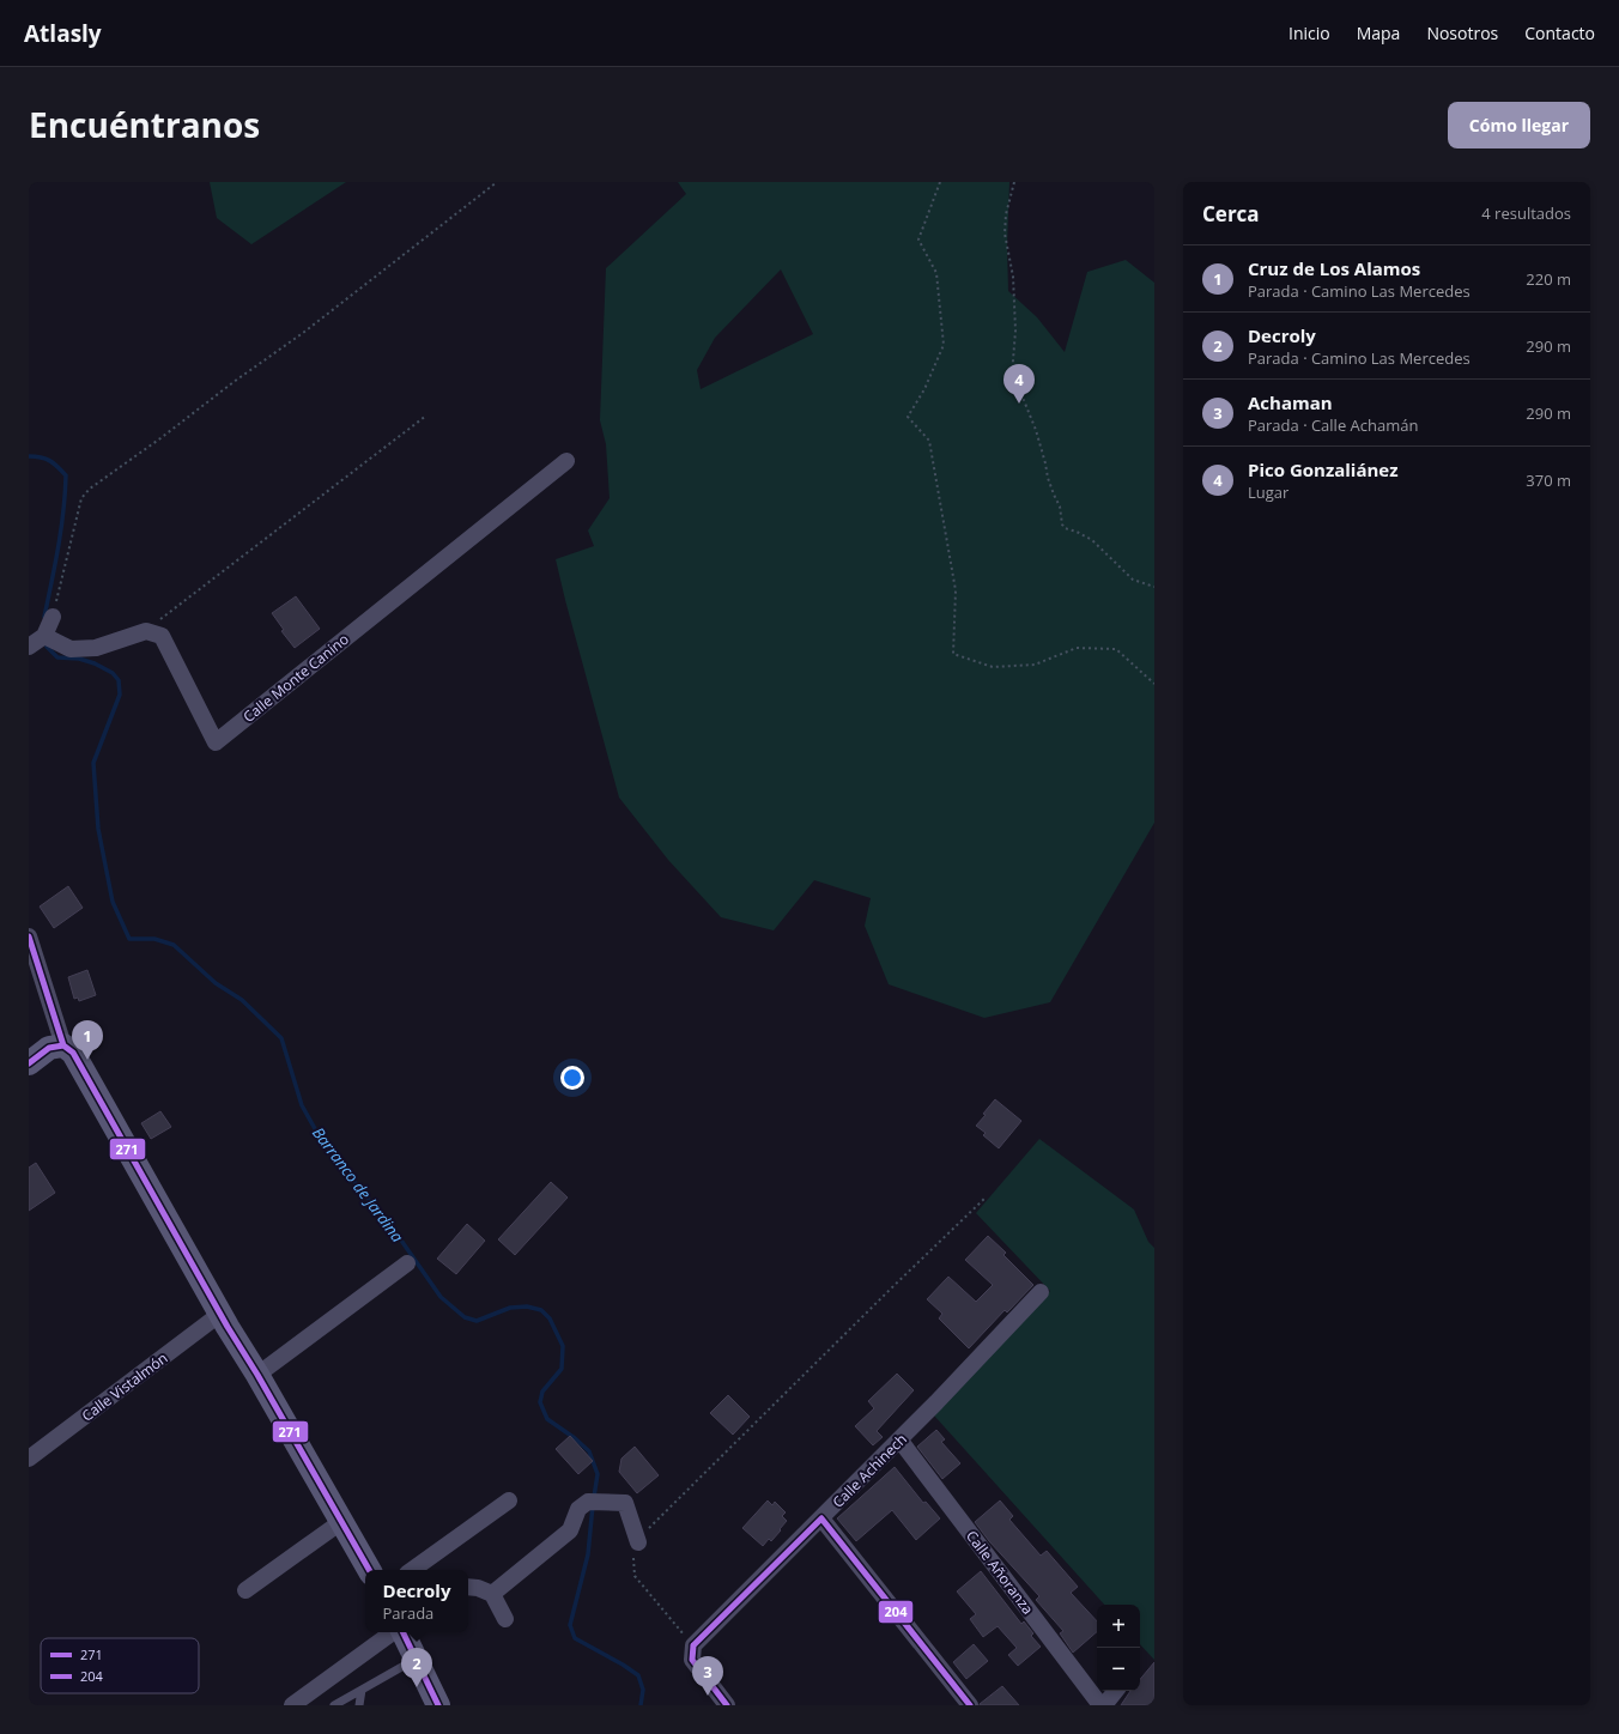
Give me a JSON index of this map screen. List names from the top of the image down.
{
  "streets": {
    "street": [
      "Calle Monte Canino",
      "Calle Vistalmón",
      "Calle Achinech",
      "Calle Añoranza"
    ]
  },
  "crossings": [
    ["Calle Achinech", "Calle Añoranza"]
  ],
  "water": ["Barranco de Jardina"],
  "lines": ["transit line 271", "transit line 204"],
  "legend": ["271", "204"],
  "page": {
    "header": "Atlasly",
    "nav": [
      "Inicio",
      "Mapa",
      "Nosotros",
      "Contacto"
    ],
    "title": "Encuéntranos",
    "buttons": "Cómo llegar",
    "heading": ["Cerca", "4 resultados"],
    "list": [
      {
        "mark": "1",
        "name": "Cruz de Los Alamos",
        "note": "Parada · Camino Las Mercedes",
        "value": "220 m"
      },
      {
        "mark": "2",
        "name": "Decroly",
        "note": "Parada · Camino Las Mercedes",
        "value": "290 m"
      },
      {
        "mark": "3",
        "name": "Achaman",
        "note": "Parada · Calle Achamán",
        "value": "290 m"
      },
      {
        "mark": "4",
        "name": "Pico Gonzaliánez",
        "note": "Lugar",
        "value": "370 m"
      }
    ],
    "pins": [
      "4",
      "1",
      "2",
      "3"
    ],
    "popup": ["Decroly", "Parada"],
    "map_buttons": ["+", "−"]
  }
}
